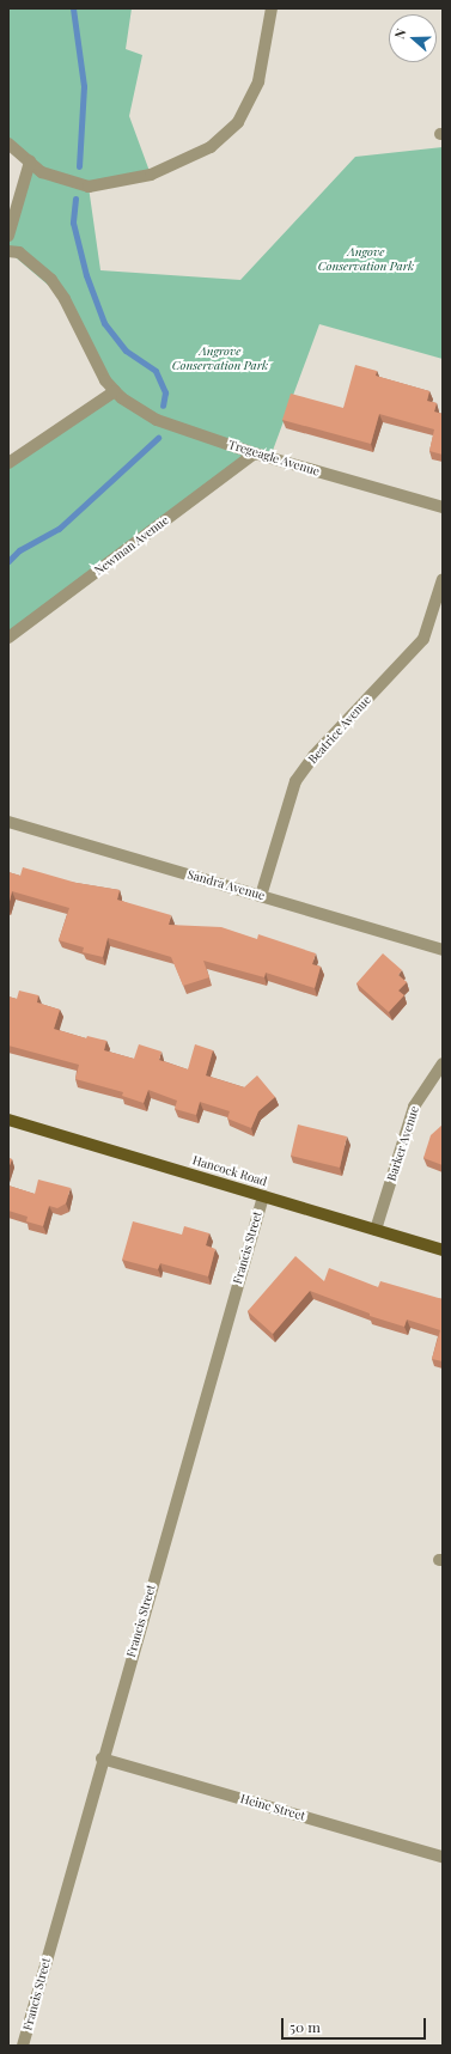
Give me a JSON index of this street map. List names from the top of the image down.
{
  "streets": {
    "main road": ["Hancock Road"],
    "street": [
      "Tregeagle Avenue",
      "Newman Avenue",
      "Beatrice Avenue",
      "Sandra Avenue",
      "Barker Avenue",
      "Francis Street",
      "Heine Street"
    ]
  },
  "crossings": [
    ["Tregeagle Avenue", "Newman Avenue"],
    ["Beatrice Avenue", "Sandra Avenue"],
    ["Barker Avenue", "Hancock Road"],
    ["Hancock Road", "Francis Street"],
    ["Francis Street", "Heine Street"]
  ],
  "parks": ["Angove Conservation Park", "Angrove Conservation Park"],
  "scale_bar": "50 m",
  "north": "left"
}
